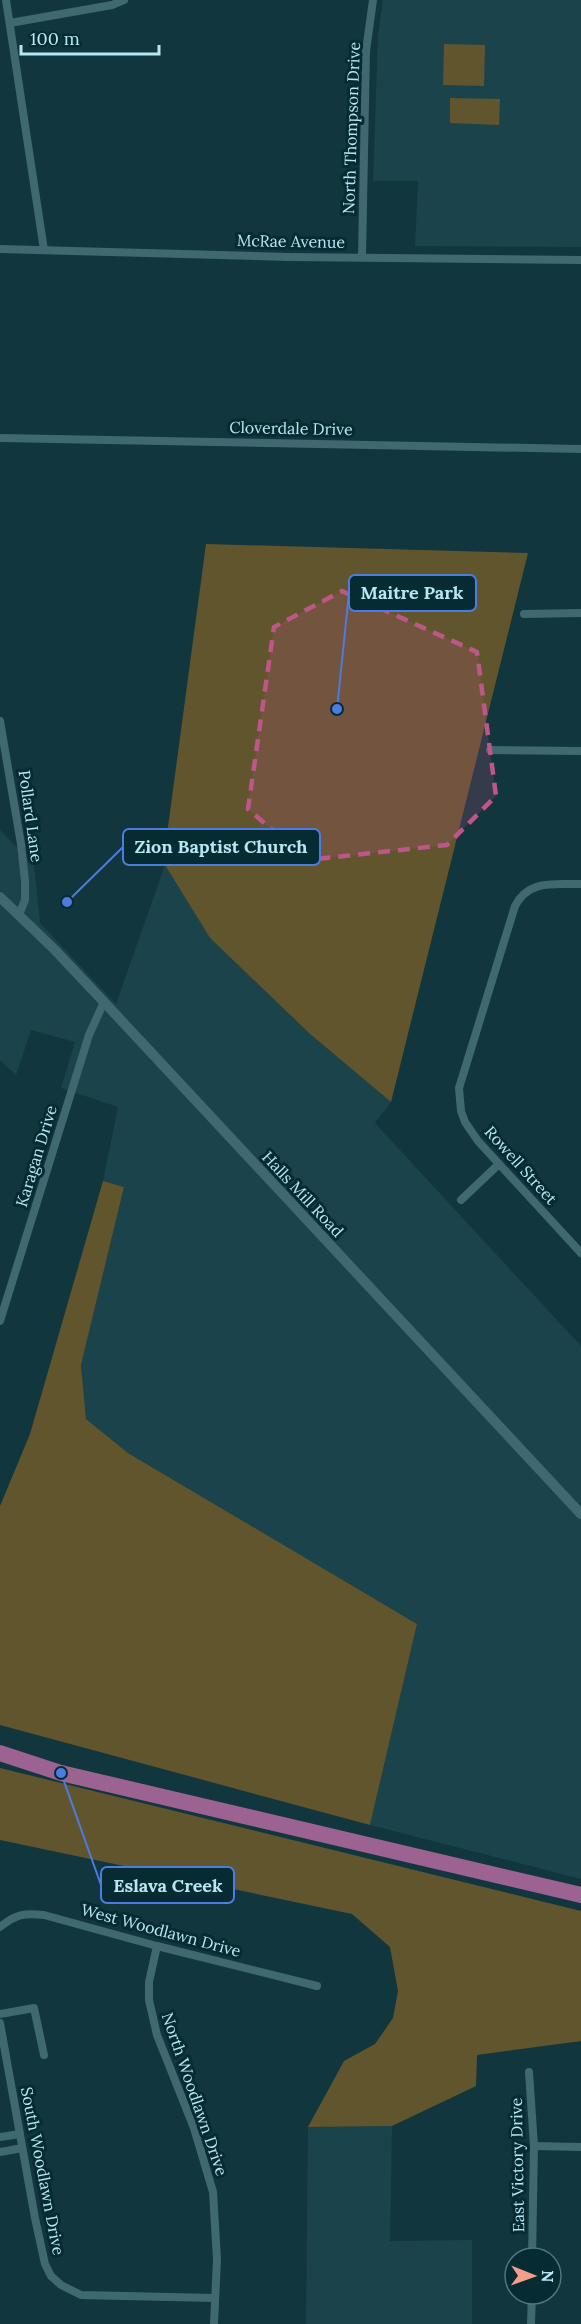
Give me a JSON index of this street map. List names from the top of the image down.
{
  "streets": {
    "street": [
      "North Thompson Drive",
      "McRae Avenue",
      "Cloverdale Drive",
      "Pollard Lane",
      "Karagan Drive",
      "Rowell Street",
      "Halls Mill Road",
      "West Woodlawn Drive",
      "North Woodlawn Drive",
      "East Victory Drive",
      "South Woodlawn Drive"
    ]
  },
  "crossings": [
    ["North Thompson Drive", "McRae Avenue"],
    ["Pollard Lane", "Halls Mill Road"],
    ["Karagan Drive", "Halls Mill Road"],
    ["West Woodlawn Drive", "North Woodlawn Drive"],
    ["North Woodlawn Drive", "South Woodlawn Drive"]
  ],
  "places": ["Maitre Park", "Zion Baptist Church", "Eslava Creek"],
  "scale_bar": "100 m",
  "north": "right"
}
